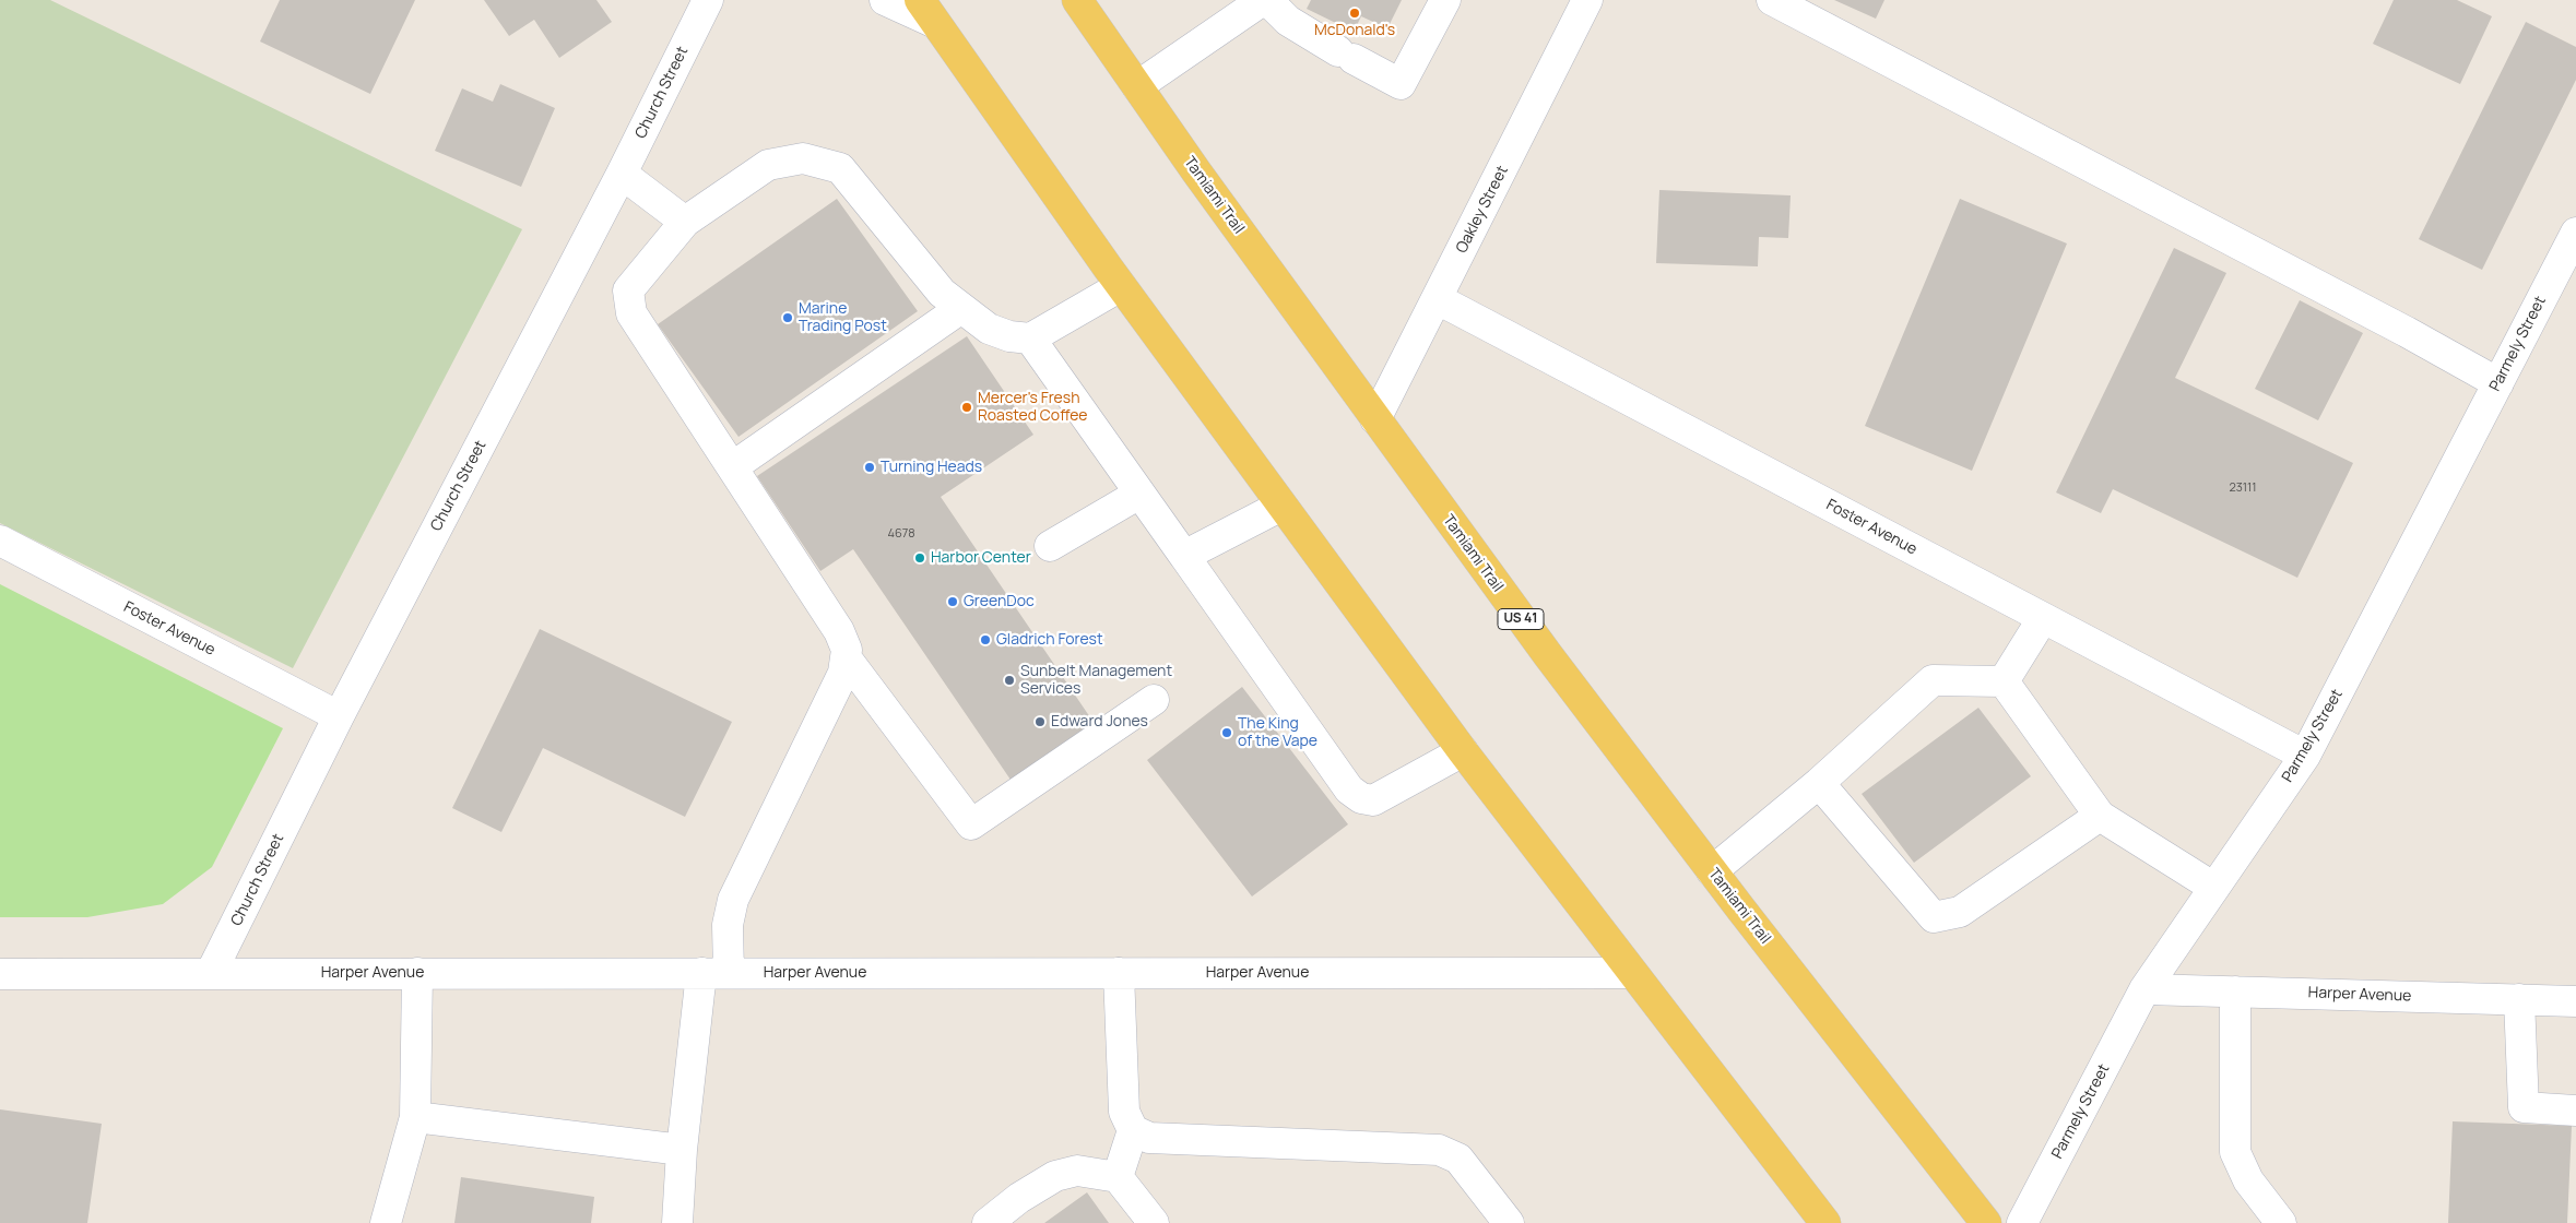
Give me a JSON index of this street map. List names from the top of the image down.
{
  "streets": {
    "main road": ["Tamiami Trail", "US 41"],
    "street": [
      "Church Street",
      "Oakley Street",
      "Parmely Street",
      "Foster Avenue",
      "Harper Avenue"
    ]
  },
  "crossings": [
    ["Church Street", "Foster Avenue"],
    ["Church Street", "Harper Avenue"],
    ["Tamiami Trail", "Oakley Street"],
    ["Oakley Street", "Foster Avenue"],
    ["Parmely Street", "Foster Avenue"],
    ["Parmely Street", "Harper Avenue"]
  ],
  "places": [
    "McDonald's",
    "Marine Trading Post",
    "Mercer's Fresh Roasted Coffee",
    "Turning Heads",
    "Harbor Center",
    "GreenDoc",
    "Gladrich Forest",
    "Sunbelt Management Services",
    "Edward Jones",
    "The King of the Vape"
  ],
  "house_numbers": ["23111", "4678"]
}
